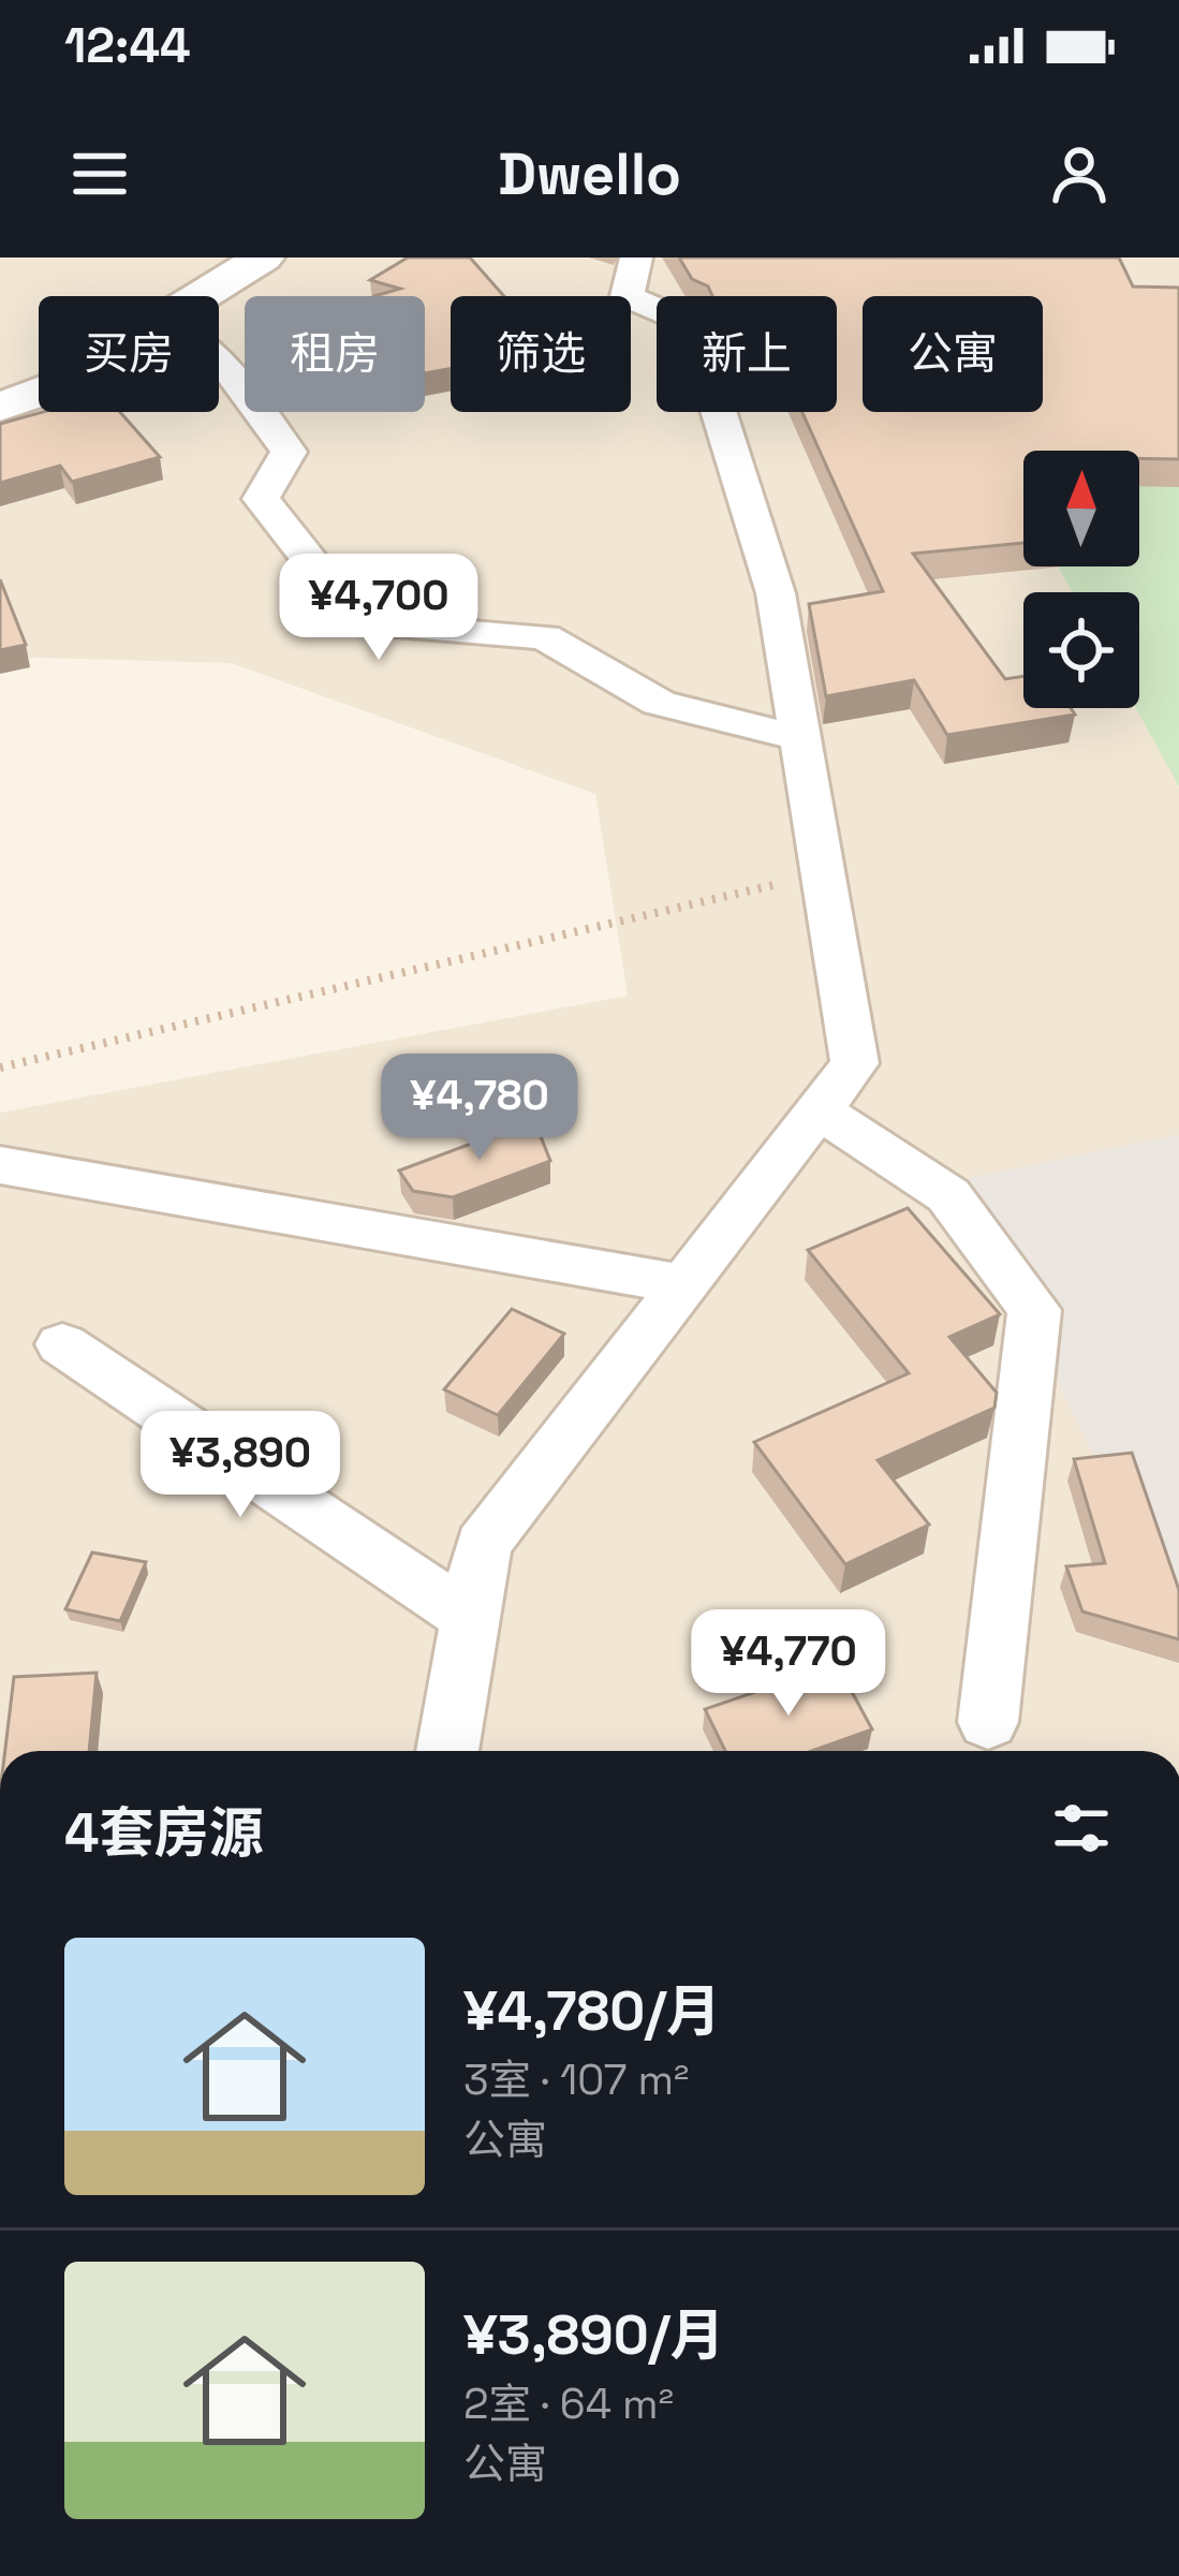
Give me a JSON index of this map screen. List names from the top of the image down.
{
  "north": "top",
  "page": {
    "status": "12:44",
    "header": "Dwello",
    "chip": [
      "买房",
      "租房",
      "筛选",
      "新上",
      "公寓"
    ],
    "price": [
      "¥4,700",
      "¥4,780",
      "¥3,890",
      "¥4,770"
    ],
    "heading": "4套房源",
    "list": [
      {
        "name": "¥4,780/月",
        "note": "3室 · 107 m² · 公寓"
      },
      {
        "name": "¥3,890/月",
        "note": "2室 · 64 m² · 公寓"
      }
    ]
  }
}
